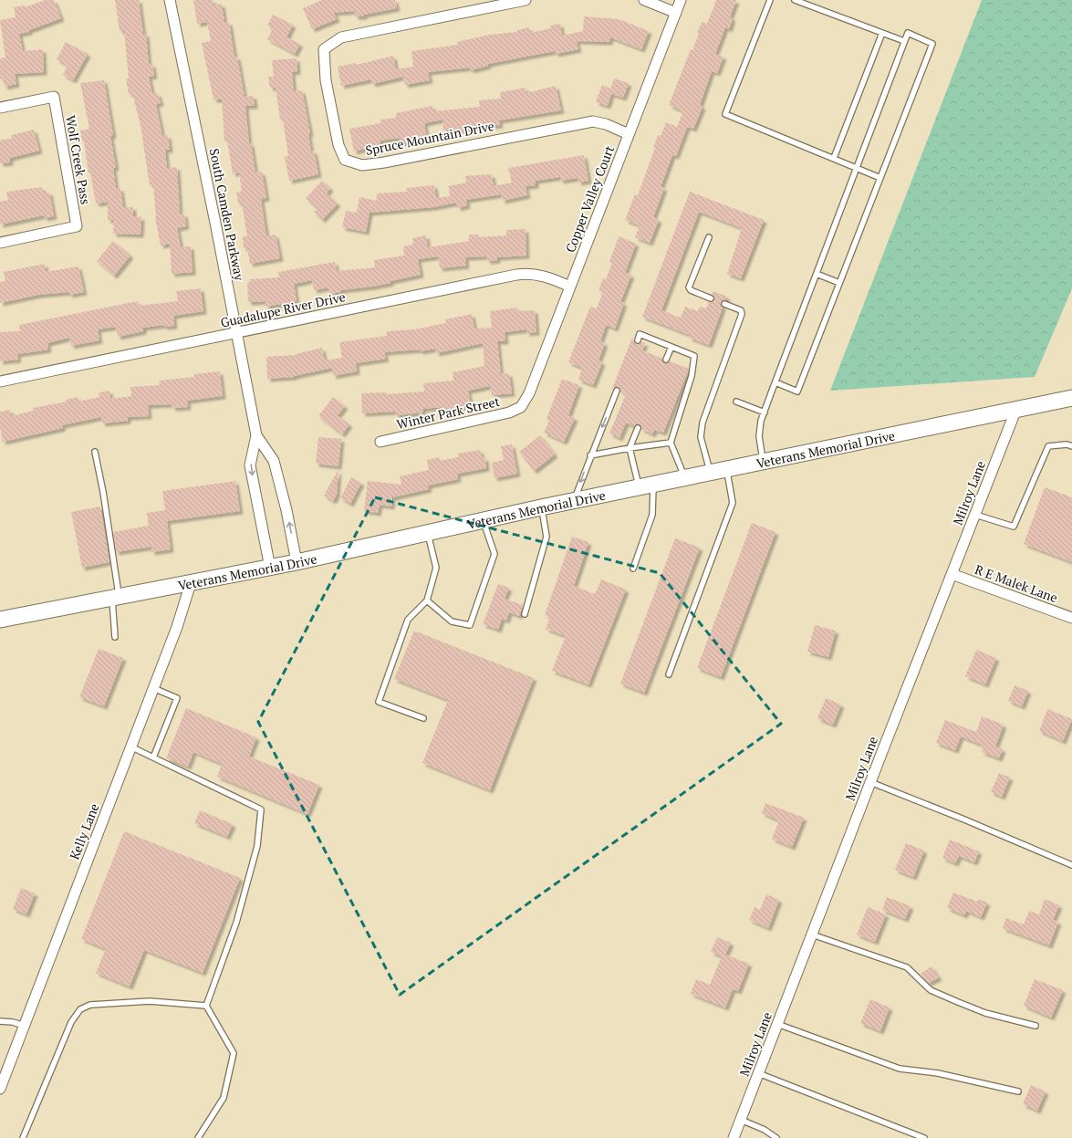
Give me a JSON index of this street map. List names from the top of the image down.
{
  "streets": {
    "main road": ["Veterans Memorial Drive"],
    "street": [
      "Spruce Mountain Drive",
      "Wolf Creek Pass",
      "Copper Valley Court",
      "South Camden Parkway",
      "Guadalupe River Drive",
      "Winter Park Street",
      "Milroy Lane",
      "R E Malek Lane",
      "Kelly Lane"
    ]
  },
  "crossings": [
    ["Spruce Mountain Drive", "Copper Valley Court"],
    ["Copper Valley Court", "Guadalupe River Drive"],
    ["Copper Valley Court", "Winter Park Street"],
    ["South Camden Parkway", "Guadalupe River Drive"],
    ["South Camden Parkway", "Veterans Memorial Drive"],
    ["Veterans Memorial Drive", "Milroy Lane"],
    ["Veterans Memorial Drive", "Kelly Lane"],
    ["Milroy Lane", "R E Malek Lane"]
  ]
}
